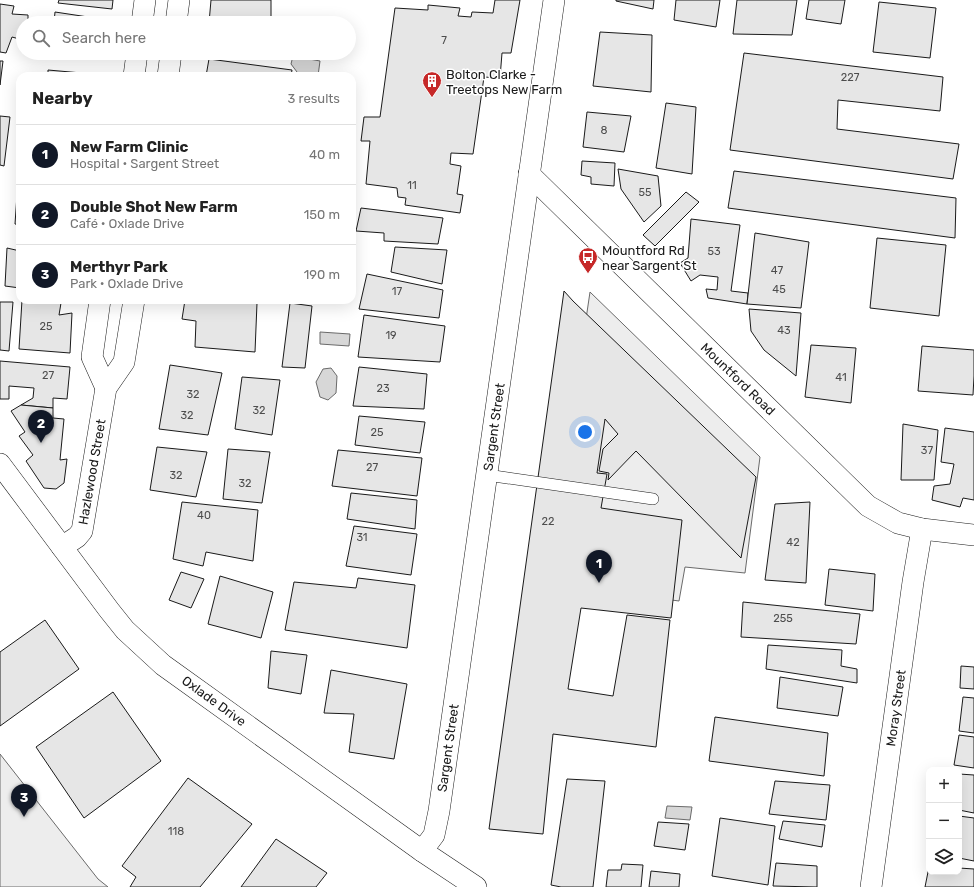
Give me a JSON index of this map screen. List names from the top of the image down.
{
  "streets": {
    "street": [
      "Mountford Road",
      "Sargent Street",
      "Hazlewood Street",
      "Oxlade Drive",
      "Moray Street"
    ]
  },
  "crossings": [
    ["Mountford Road", "Sargent Street"],
    ["Mountford Road", "Moray Street"],
    ["Sargent Street", "Oxlade Drive"],
    ["Hazlewood Street", "Oxlade Drive"]
  ],
  "places": {
    "building": ["Bolton Clarke - Treetops New Farm"],
    "bus stop": ["Mountford Rd near Sargent St"]
  },
  "house_numbers": [
    "7",
    "227",
    "8",
    "11",
    "55",
    "53",
    "47",
    "45",
    "17",
    "25",
    "43",
    "19",
    "27",
    "41",
    "23",
    "32",
    "32",
    "32",
    "25",
    "37",
    "27",
    "32",
    "32",
    "40",
    "22",
    "31",
    "42",
    "255",
    "118"
  ],
  "page": {
    "search": "Search here",
    "heading": ["Nearby", "3 results"],
    "list": [
      {
        "mark": "1",
        "name": "New Farm Clinic",
        "note": "Hospital · Sargent Street",
        "value": "40 m"
      },
      {
        "mark": "2",
        "name": "Double Shot New Farm",
        "note": "Café · Oxlade Drive",
        "value": "150 m"
      },
      {
        "mark": "3",
        "name": "Merthyr Park",
        "note": "Park · Oxlade Drive",
        "value": "190 m"
      }
    ],
    "pins": ["2", "1", "3"],
    "map_buttons": ["+", "−"]
  }
}
